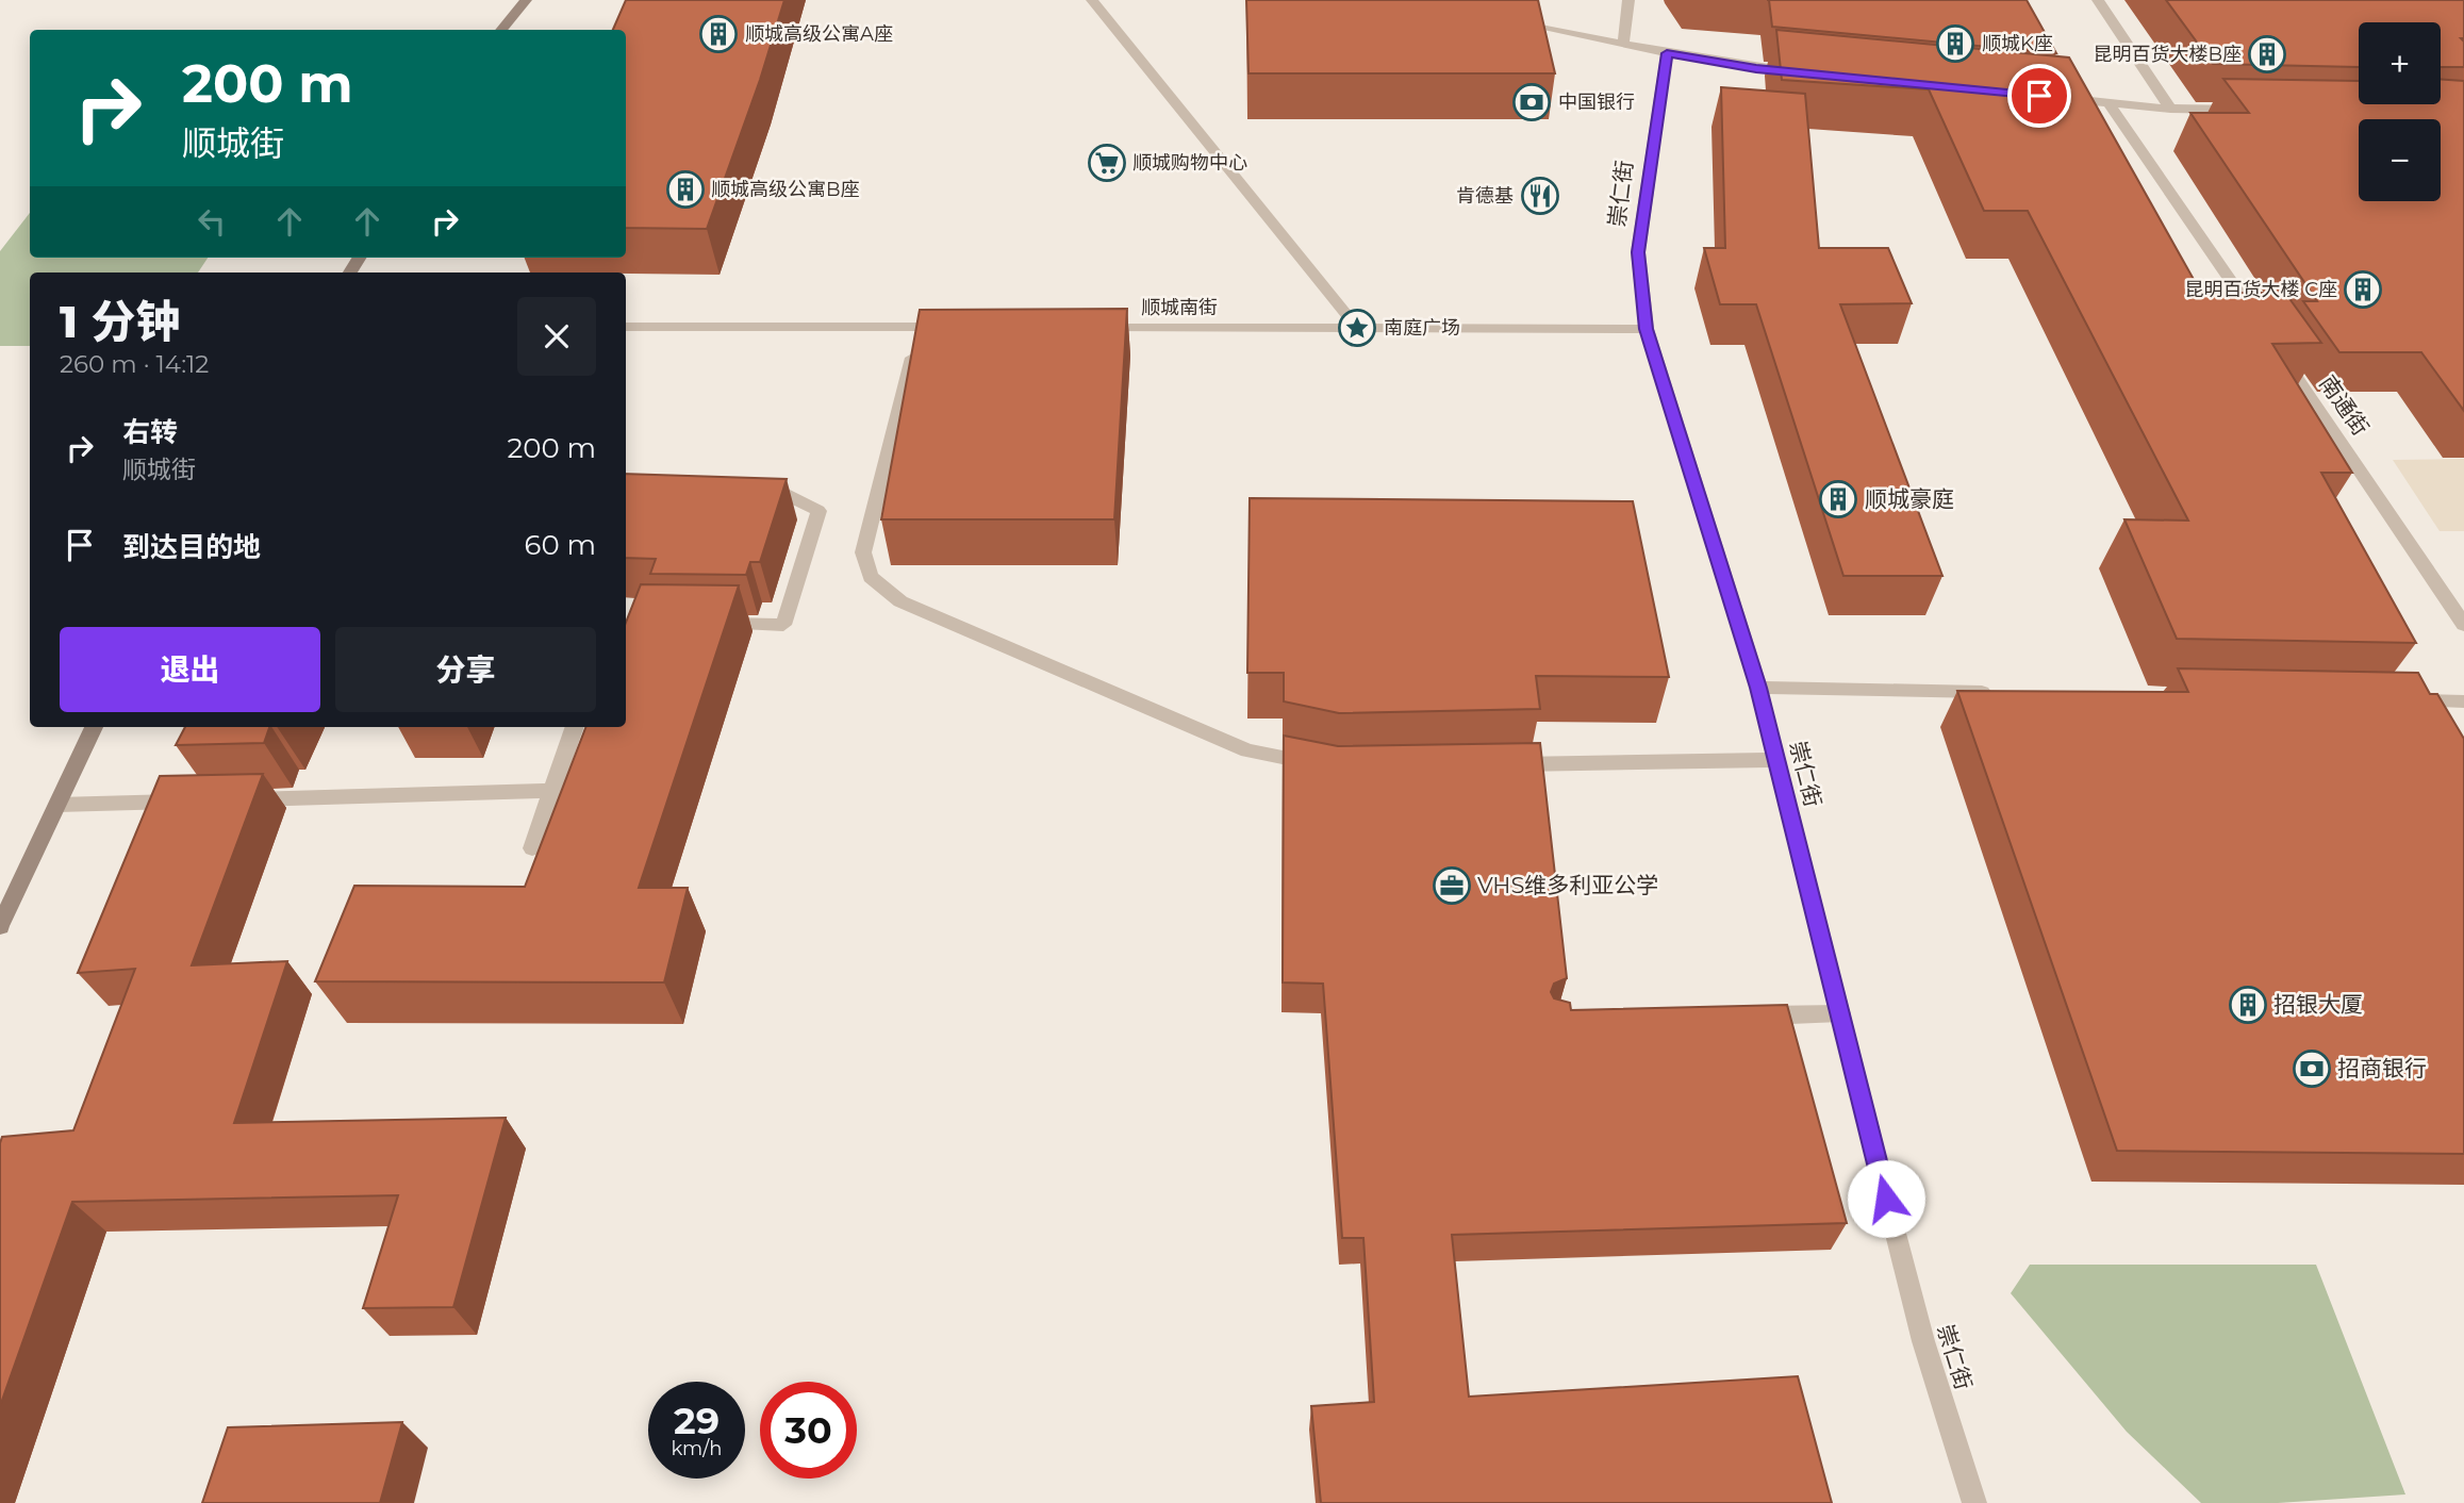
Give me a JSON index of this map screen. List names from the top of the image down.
{
  "streets": {
    "street": ["崇仁街", "顺城南街", "南通街"]
  },
  "crossings": [
    ["崇仁街", "顺城南街"]
  ],
  "places": {
    "building": [
      "顺城高级公寓A座",
      "顺城K座",
      "昆明百货大楼B座",
      "顺城高级公寓B座",
      "昆明百货大楼 C座",
      "顺城豪庭",
      "招银大厦"
    ],
    "bank": ["中国银行", "招商银行"],
    "supermarket": ["顺城购物中心"],
    "restaurant": ["肯德基"],
    "place": ["南庭广场"],
    "office": ["VHS维多利亚公学"]
  },
  "page": {
    "map_buttons": ["+", "−"],
    "turn": ["200 m", "顺城街"],
    "heading": ["1 分钟", "260 m · 14:12"],
    "list": [
      {
        "name": "右转",
        "note": "顺城街",
        "value": "200 m"
      },
      {
        "name": "到达目的地",
        "value": "60 m"
      }
    ],
    "buttons": ["退出", "分享"],
    "speed": "29 km/h",
    "limit": "30"
  }
}
